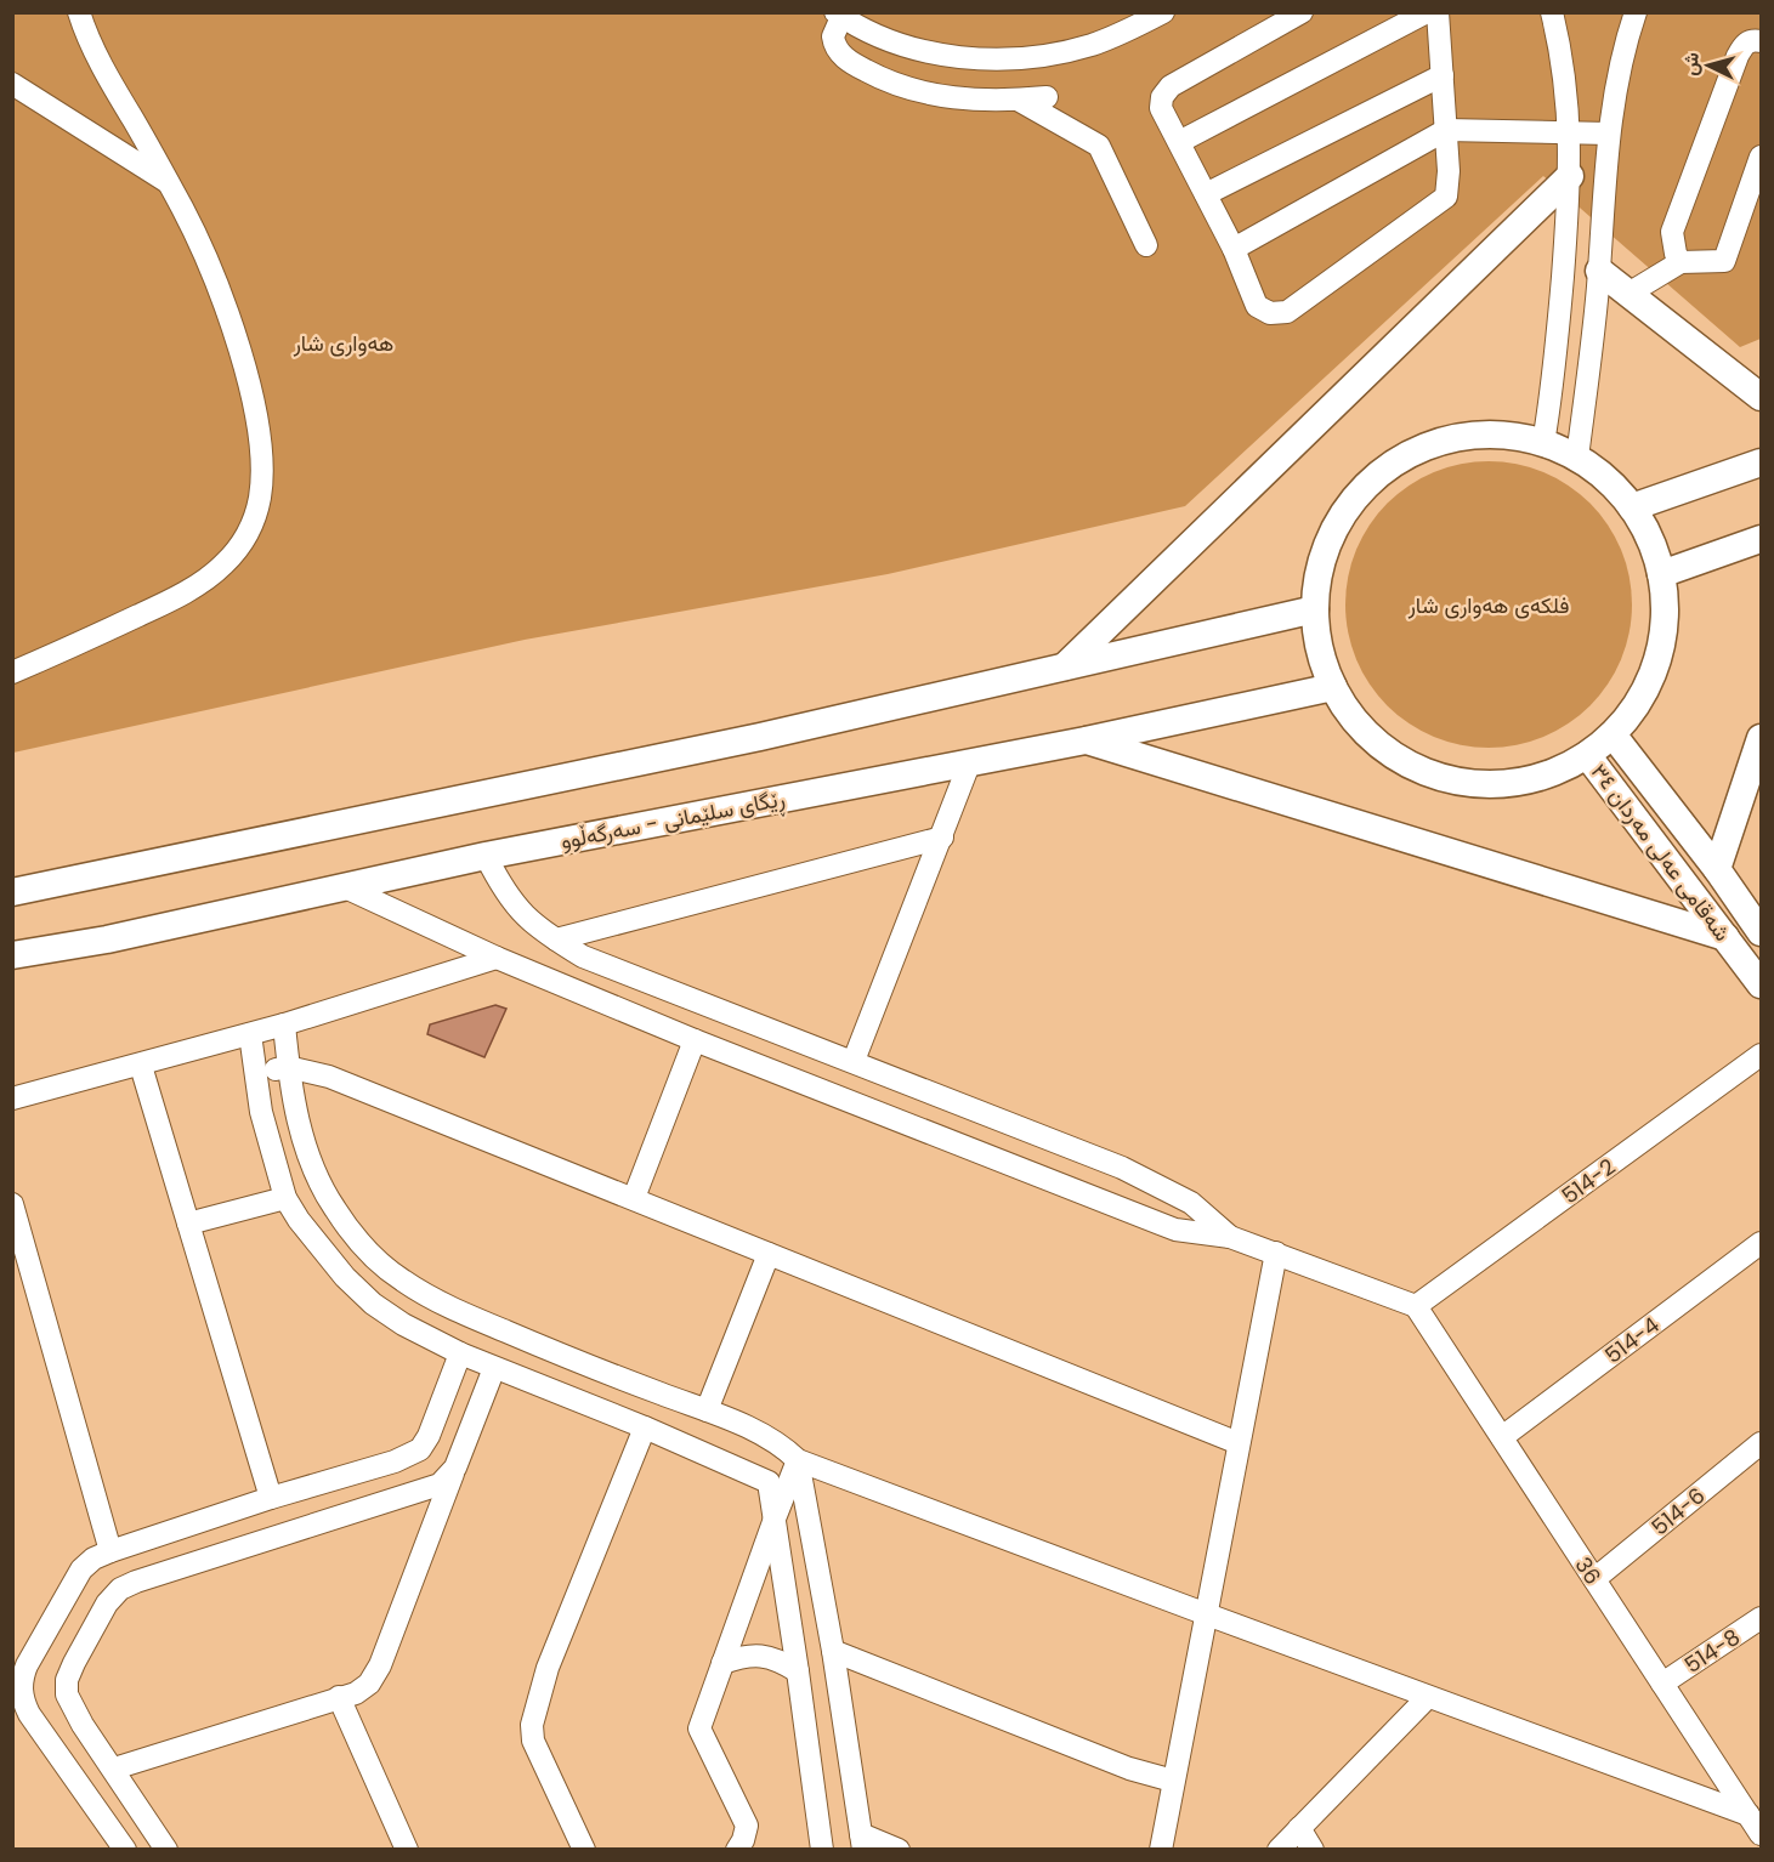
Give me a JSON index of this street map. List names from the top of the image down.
{
  "streets": {
    "main road": ["ڕێگای سلێمانی - سەرگەڵوو", "شەقامی عەلی مەردان ٣٤"],
    "street": [
      "514-2",
      "514-4",
      "514-6",
      "36",
      "514-8"
    ]
  },
  "crossings": [
    ["514-2", "36"],
    ["514-4", "36"],
    ["514-6", "36"],
    ["36", "514-8"]
  ],
  "parks": ["هەواری شار", "فلکەی هەواری شار"],
  "north": "left"
}
